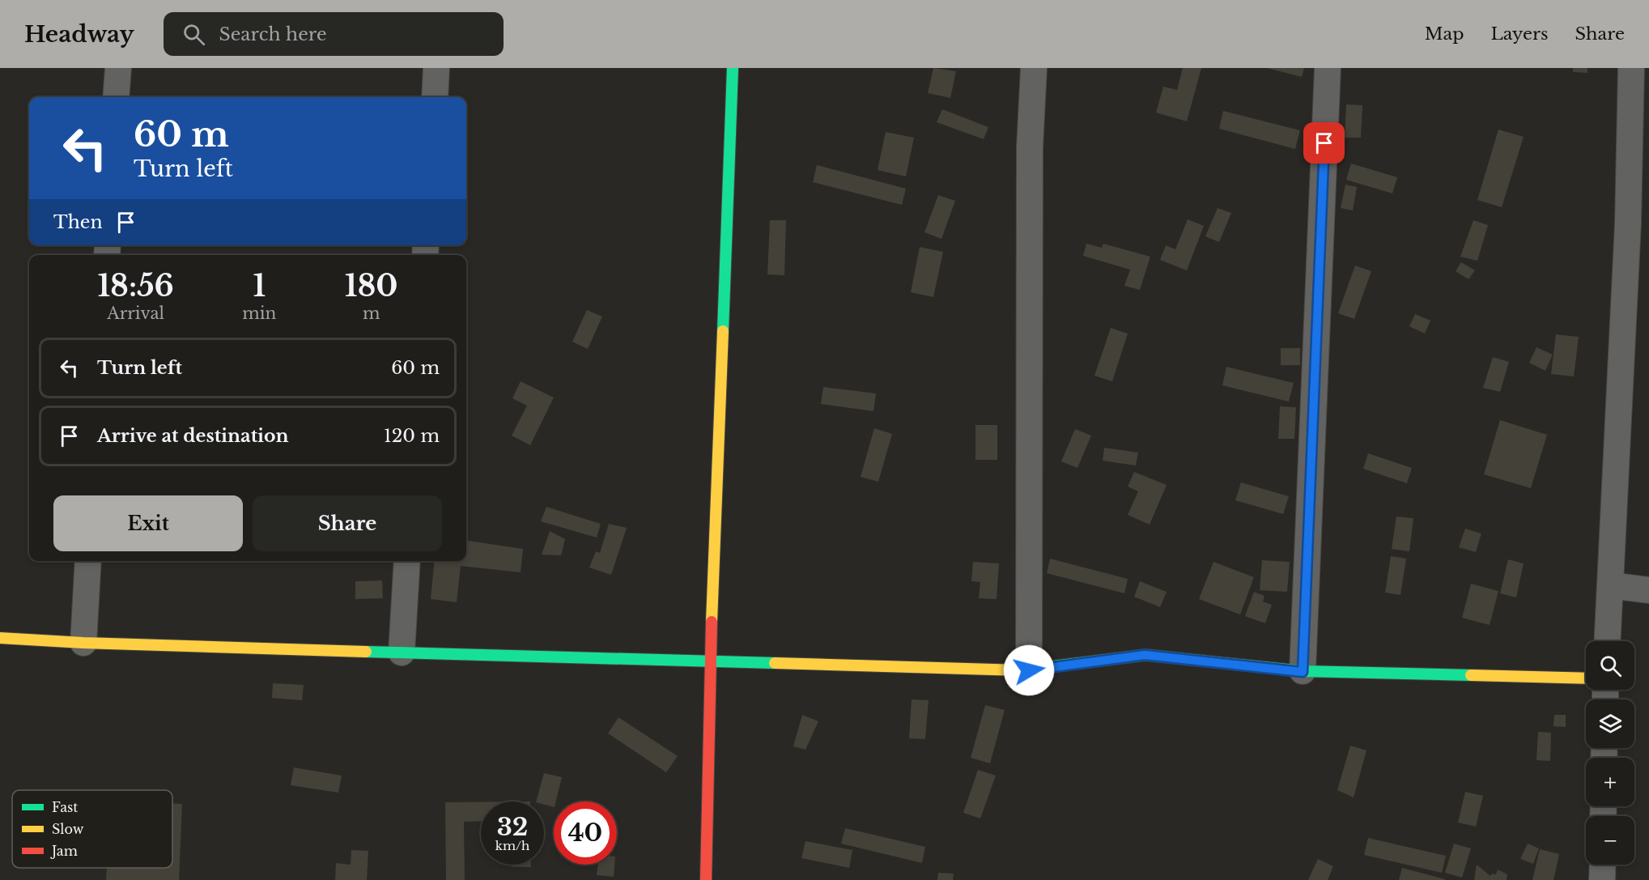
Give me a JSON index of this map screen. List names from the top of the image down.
{
  "legend": ["Fast", "Slow", "Jam"],
  "page": {
    "header": "Headway",
    "search": "Search here",
    "nav": ["Map", "Layers", "Share"],
    "turn": ["60 m", "Turn left"],
    "then": "Then",
    "eta": [
      "18:56",
      "Arrival",
      "1",
      "min",
      "180",
      "m"
    ],
    "list": [
      {
        "name": "Turn left",
        "value": "60 m"
      },
      {
        "name": "Arrive at destination",
        "value": "120 m"
      }
    ],
    "buttons": ["Exit", "Share"],
    "map_buttons": ["+", "−"],
    "speed": "32 km/h",
    "limit": "40"
  }
}
